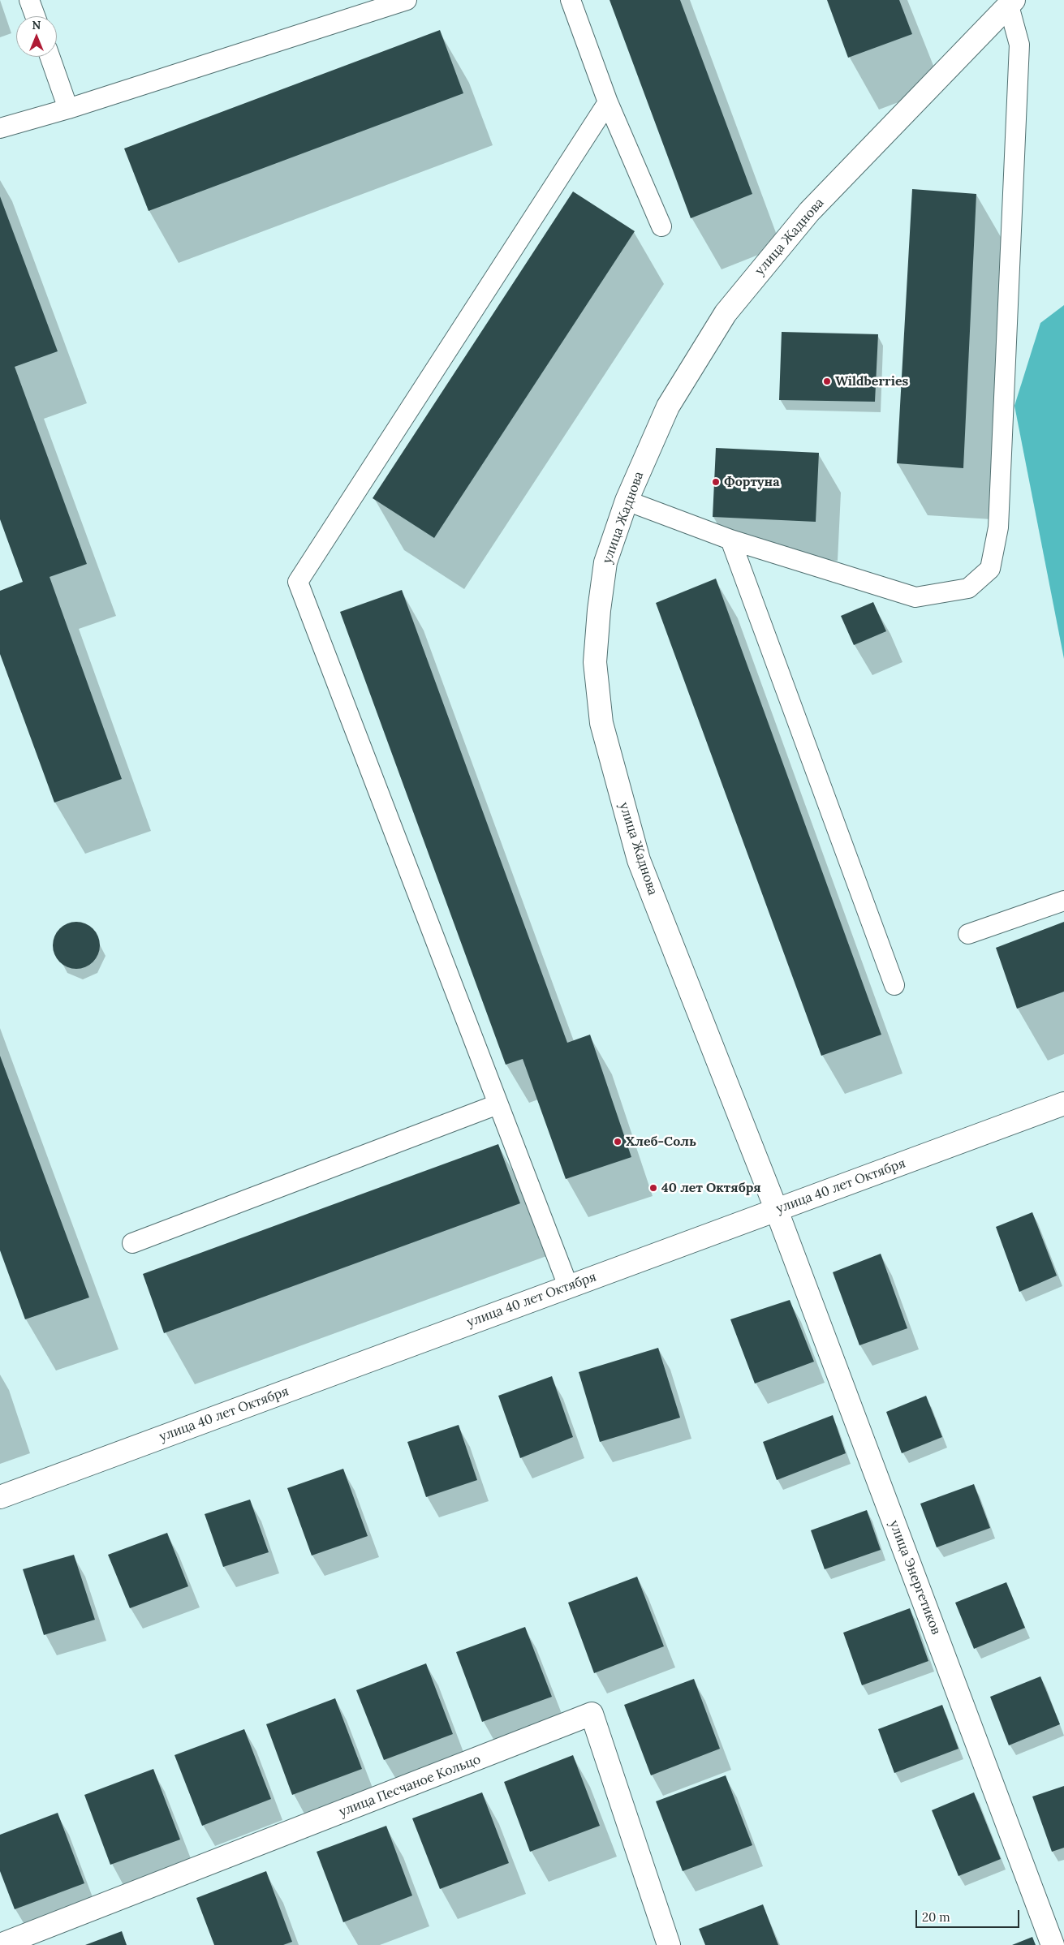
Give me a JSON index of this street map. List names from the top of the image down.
{
  "streets": {
    "street": [
      "улица Жаднова",
      "улица 40 лет Октября",
      "улица Энергетиков",
      "улица Песчаное Кольцо"
    ]
  },
  "crossings": [
    ["улица Жаднова", "улица 40 лет Октября"],
    ["улица Жаднова", "улица Энергетиков"],
    ["улица 40 лет Октября", "улица Энергетиков"]
  ],
  "places": [
    "Wildberries",
    "Фортуна",
    "Хлеб-Соль",
    "40 лет Октября"
  ],
  "scale_bar": "20 m",
  "north": "top"
}
